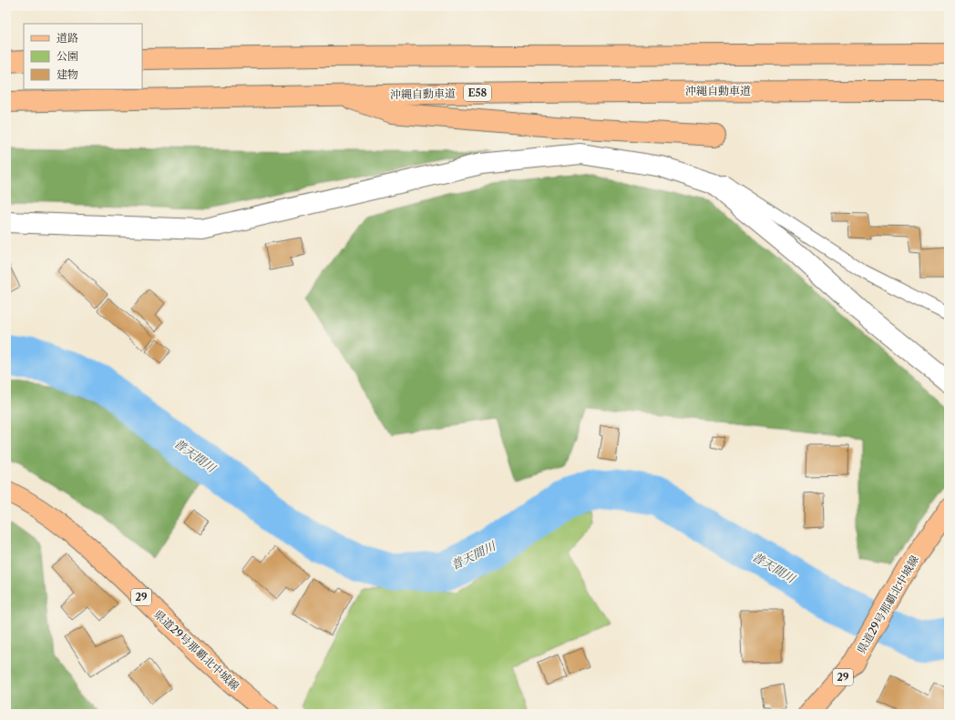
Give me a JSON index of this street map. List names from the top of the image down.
{
  "streets": {
    "main road": [
      "沖縄自動車道",
      "E58",
      "29",
      "県道29号那覇北中城線"
    ]
  },
  "water": ["普天間川"],
  "legend": ["道路", "公園", "建物"]
}
